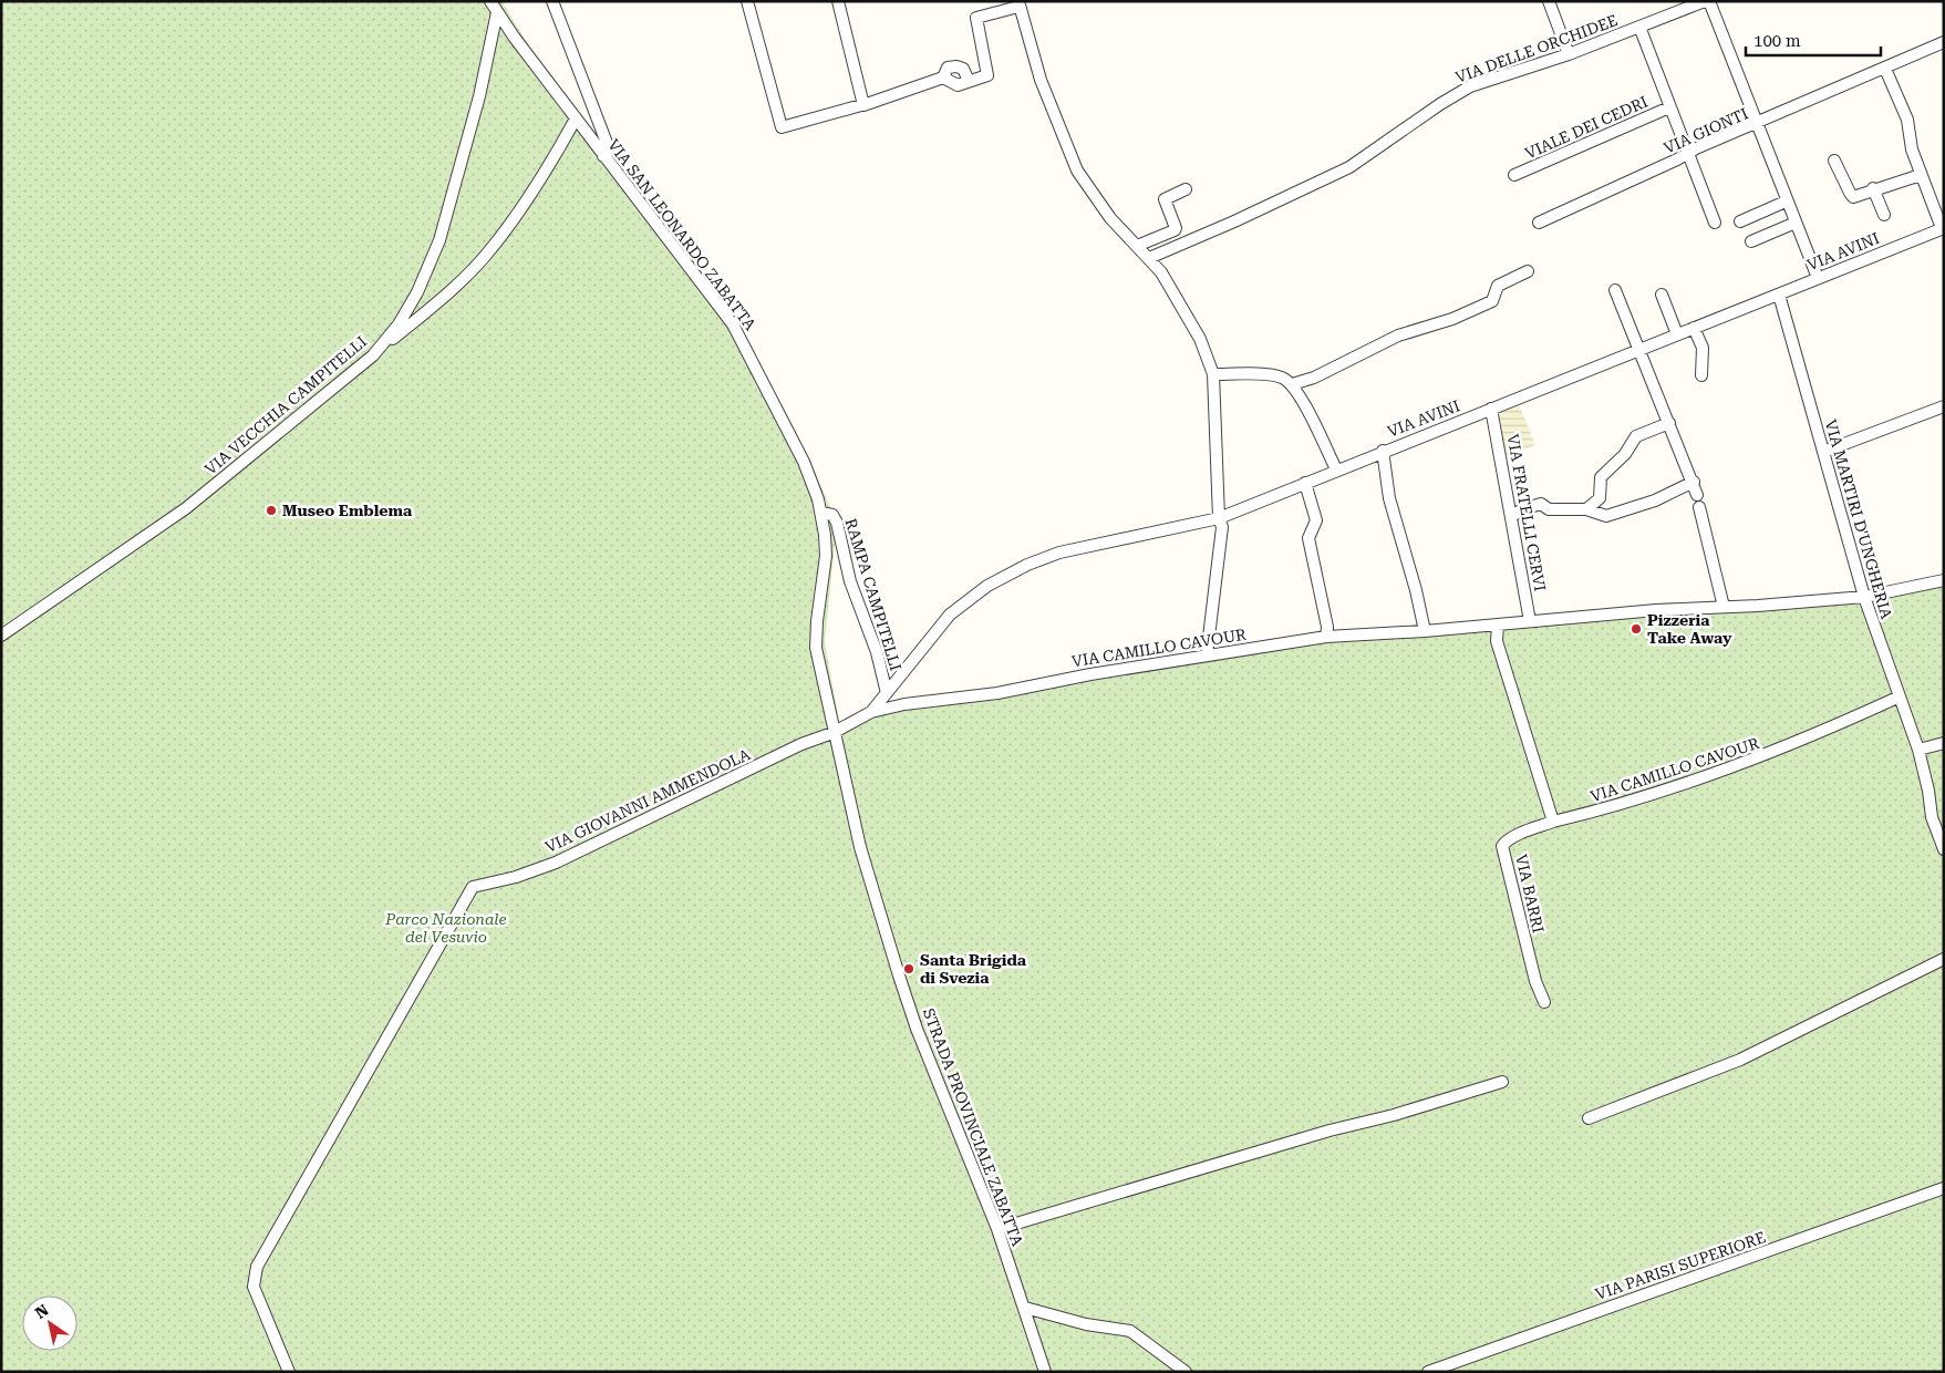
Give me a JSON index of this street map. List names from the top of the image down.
{
  "streets": {
    "street": [
      "VIA DELLE ORCHIDEE",
      "VIALE DEI CEDRI",
      "VIA GIONTI",
      "VIA SAN LEONARDO ZABATTA",
      "VIA AVINI",
      "VIA VECCHIA CAMPITELLI",
      "VIA FRATELLI CERVI",
      "VIA MARTIRI D'UNGHERIA",
      "RAMPA CAMPITELLI",
      "VIA CAMILLO CAVOUR",
      "VIA GIOVANNI AMMENDOLA",
      "VIA BARRI",
      "STRADA PROVINCIALE ZABATTA",
      "VIA PARISI SUPERIORE"
    ]
  },
  "crossings": [
    ["VIA GIONTI", "VIA AVINI"],
    ["VIA SAN LEONARDO ZABATTA", "VIA VECCHIA CAMPITELLI"],
    ["VIA SAN LEONARDO ZABATTA", "RAMPA CAMPITELLI"],
    ["VIA SAN LEONARDO ZABATTA", "VIA CAMILLO CAVOUR"],
    ["VIA SAN LEONARDO ZABATTA", "VIA GIOVANNI AMMENDOLA"],
    ["VIA SAN LEONARDO ZABATTA", "STRADA PROVINCIALE ZABATTA"],
    ["VIA AVINI", "VIA FRATELLI CERVI"],
    ["VIA AVINI", "VIA MARTIRI D'UNGHERIA"],
    ["VIA AVINI", "RAMPA CAMPITELLI"],
    ["VIA AVINI", "VIA CAMILLO CAVOUR"],
    ["VIA FRATELLI CERVI", "VIA CAMILLO CAVOUR"],
    ["VIA MARTIRI D'UNGHERIA", "VIA CAMILLO CAVOUR"],
    ["VIA CAMILLO CAVOUR", "VIA GIOVANNI AMMENDOLA"],
    ["VIA CAMILLO CAVOUR", "VIA BARRI"],
    ["VIA CAMILLO CAVOUR", "STRADA PROVINCIALE ZABATTA"],
    ["VIA GIOVANNI AMMENDOLA", "STRADA PROVINCIALE ZABATTA"]
  ],
  "parks": ["Parco Nazionale del Vesuvio"],
  "places": ["Museo Emblema", "Pizzeria Take Away", "Santa Brigida di Svezia"],
  "scale_bar": "100 m",
  "north": "top left"
}
